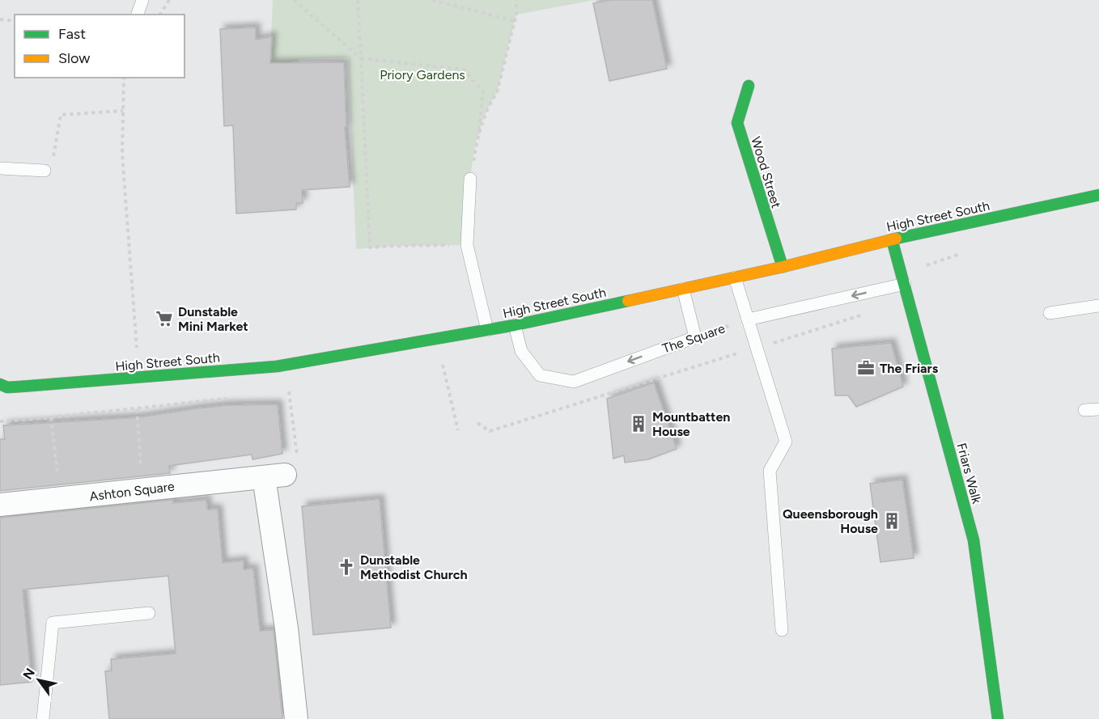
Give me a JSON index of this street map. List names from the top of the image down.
{
  "streets": {
    "main road": ["Wood Street", "High Street South", "Friars Walk"],
    "street": ["Ashton Square"],
    "lane": ["The Square"]
  },
  "crossings": [
    ["Wood Street", "High Street South"],
    ["High Street South", "The Square"],
    ["High Street South", "Friars Walk"]
  ],
  "parks": ["Priory Gardens"],
  "places": {
    "supermarket": ["Dunstable Mini Market"],
    "office": ["The Friars"],
    "building": ["Mountbatten House", "Queensborough House"],
    "church": ["Dunstable Methodist Church"]
  },
  "legend": ["Fast", "Slow"],
  "north": "top left"
}
